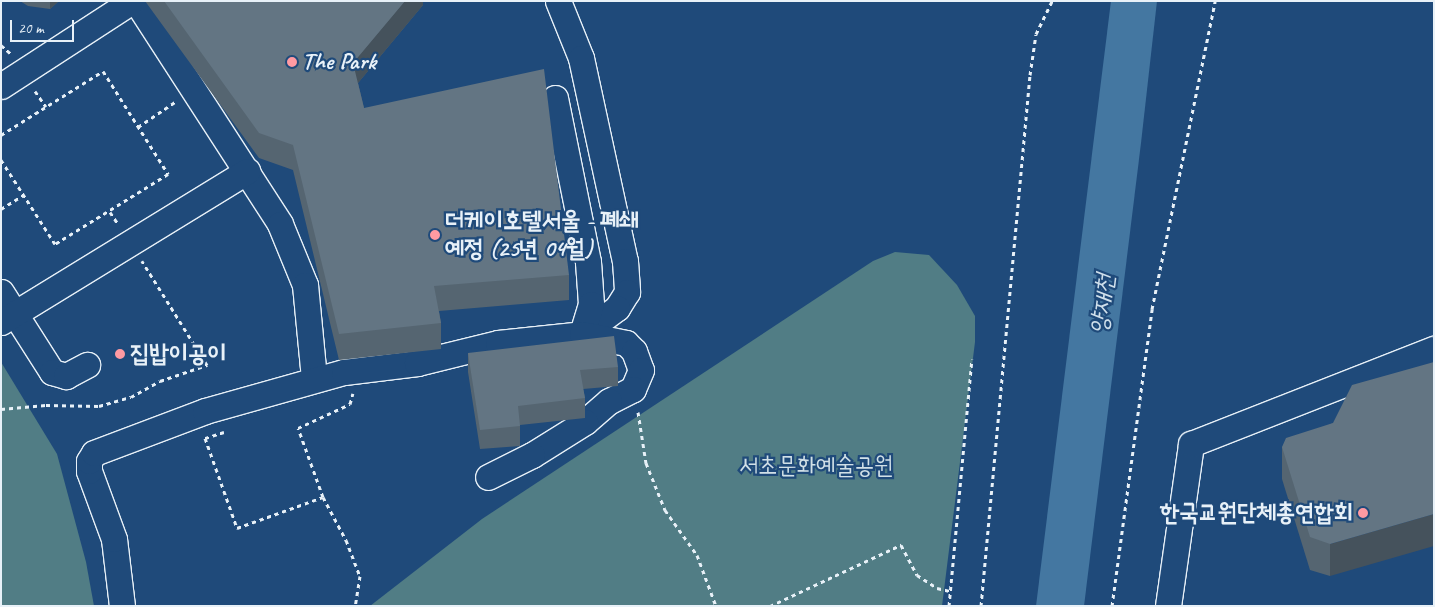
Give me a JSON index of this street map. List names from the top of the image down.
{
  "water": ["양재천"],
  "parks": ["서초문화예술공원"],
  "places": [
    "The Park",
    "더케이호텔서울 - 폐쇄 예정 (25년 04월)",
    "집밥이공이",
    "한국교원단체총연합회"
  ],
  "scale_bar": "20 m"
}
